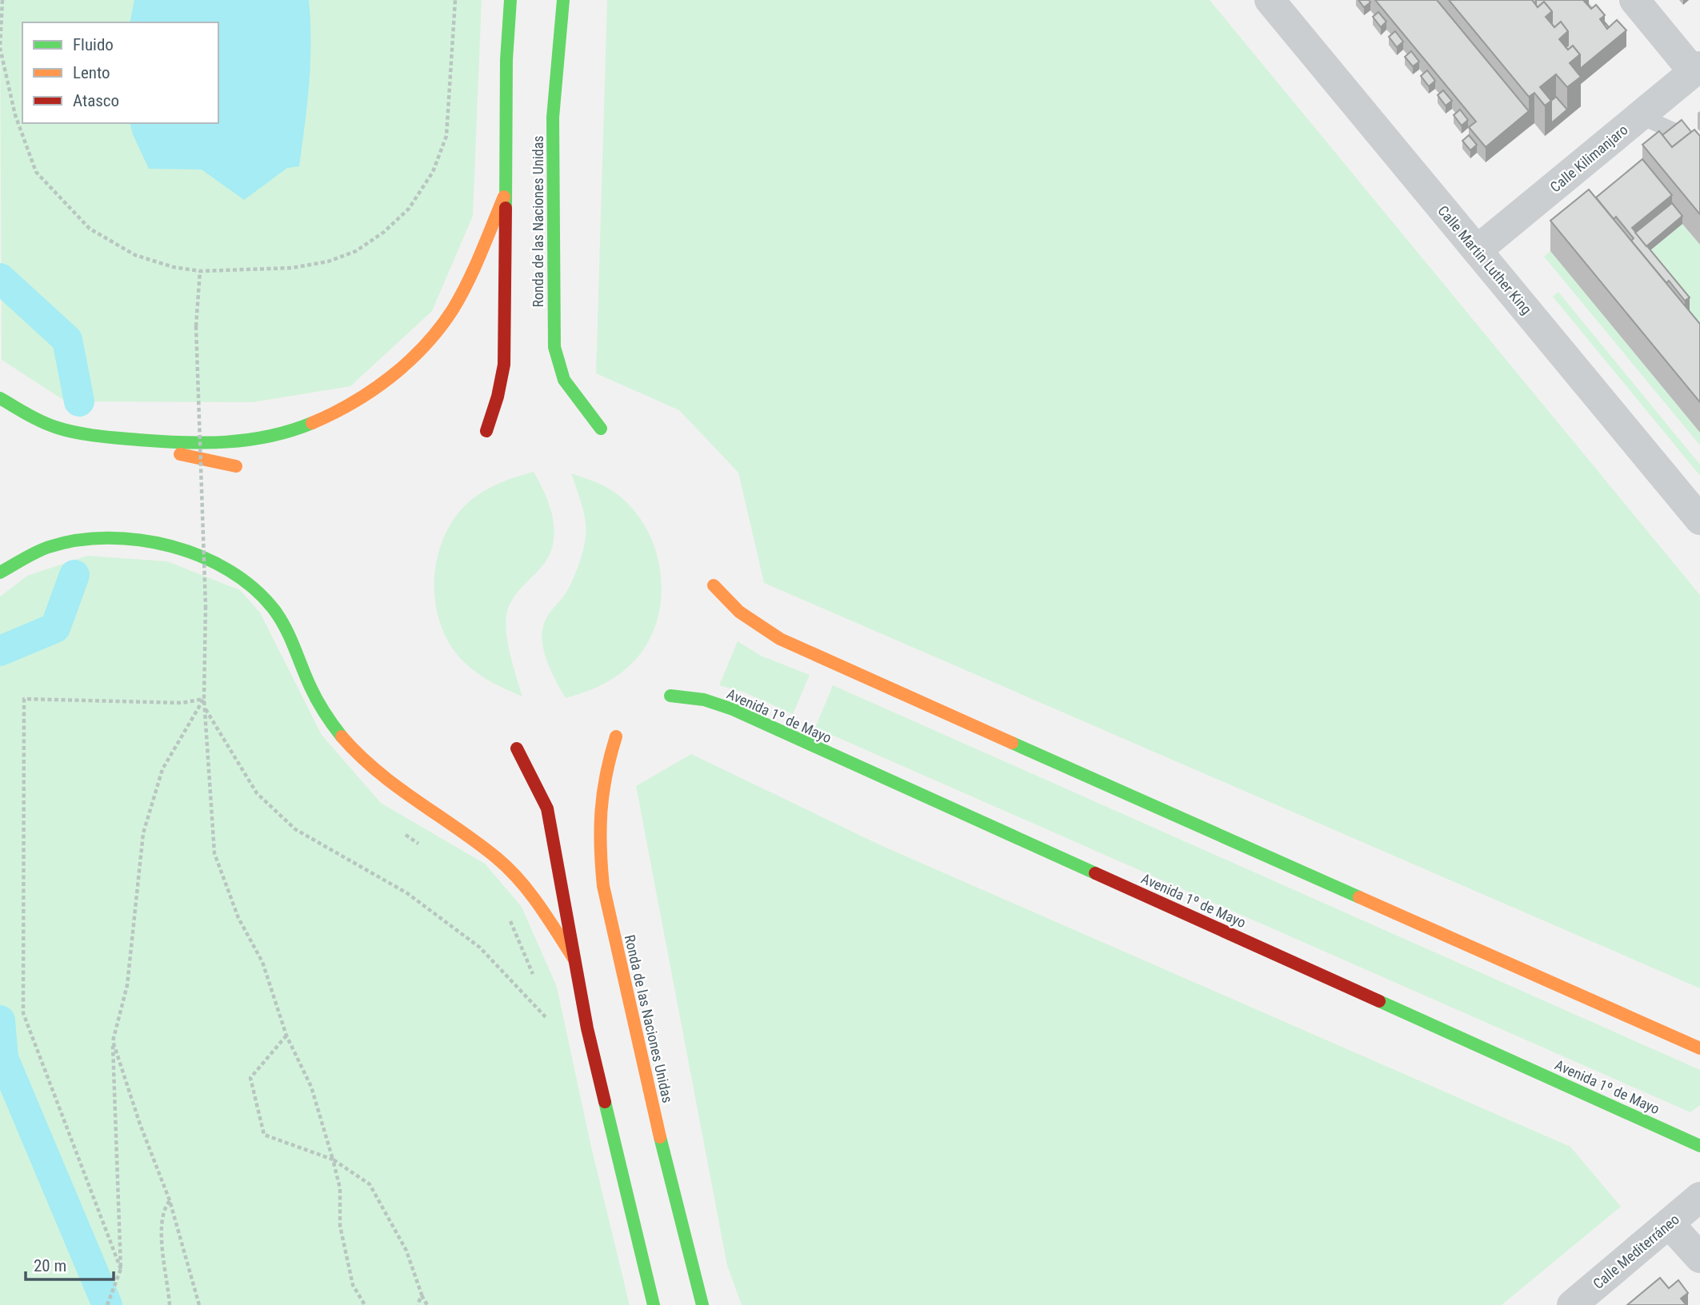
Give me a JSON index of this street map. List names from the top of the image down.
{
  "streets": {
    "main road": ["Ronda de las Naciones Unidas", "Avenida 1º de Mayo"],
    "street": ["Calle Kilimanjaro", "Calle Martin Luther King", "Calle Mediterráneo"]
  },
  "crossings": [
    ["Calle Kilimanjaro", "Calle Martin Luther King"]
  ],
  "legend": ["Fluido", "Lento", "Atasco"],
  "scale_bar": "20 m"
}
